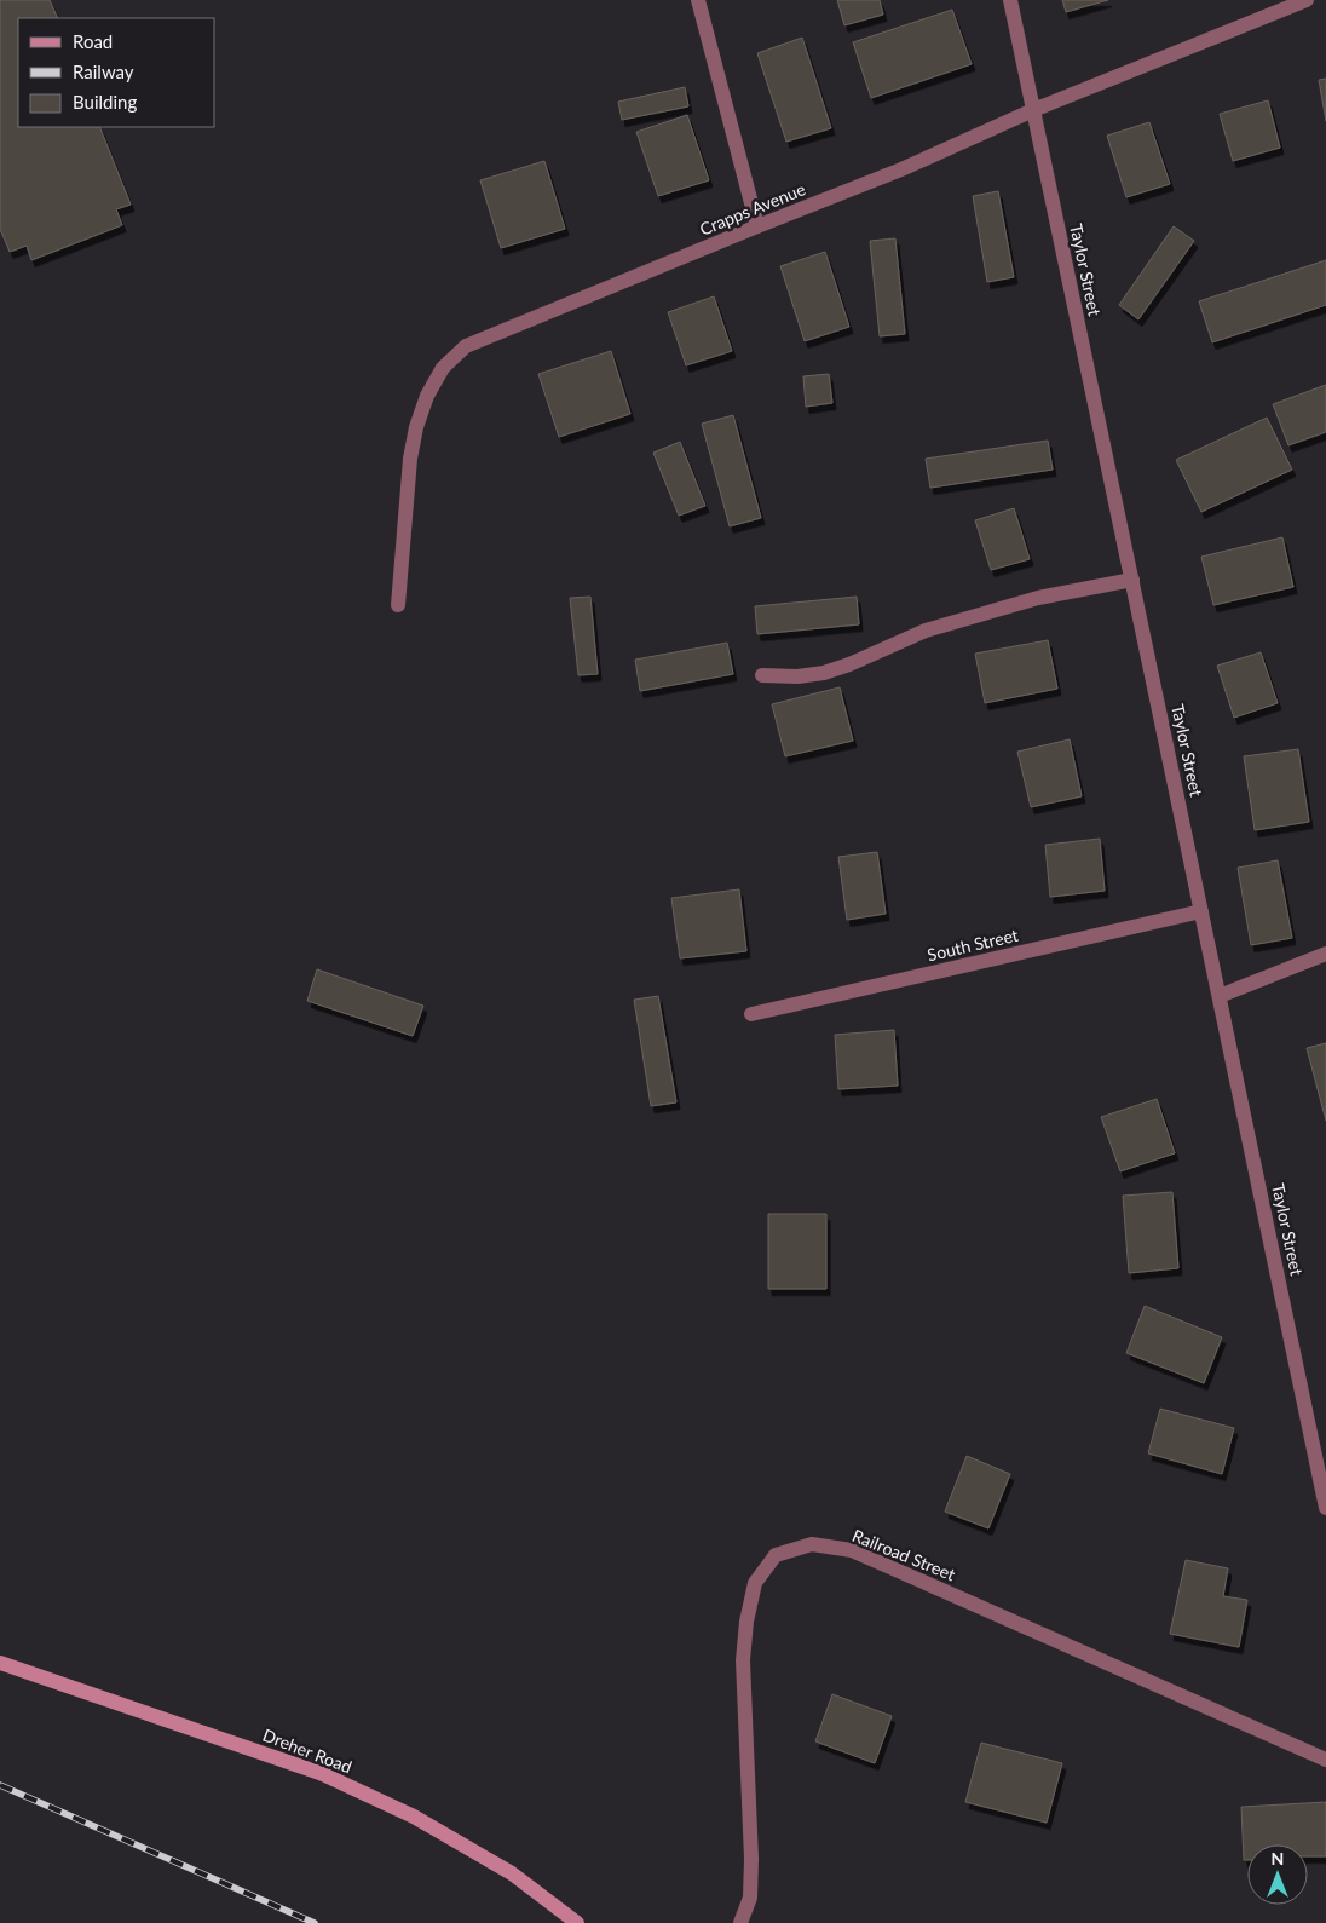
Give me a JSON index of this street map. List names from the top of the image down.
{
  "streets": {
    "street": [
      "Crapps Avenue",
      "Taylor Street",
      "South Street",
      "Railroad Street",
      "Dreher Road"
    ]
  },
  "crossings": [
    ["Crapps Avenue", "Taylor Street"],
    ["Taylor Street", "South Street"]
  ],
  "legend": ["Road", "Railway", "Building"],
  "north": "top"
}
